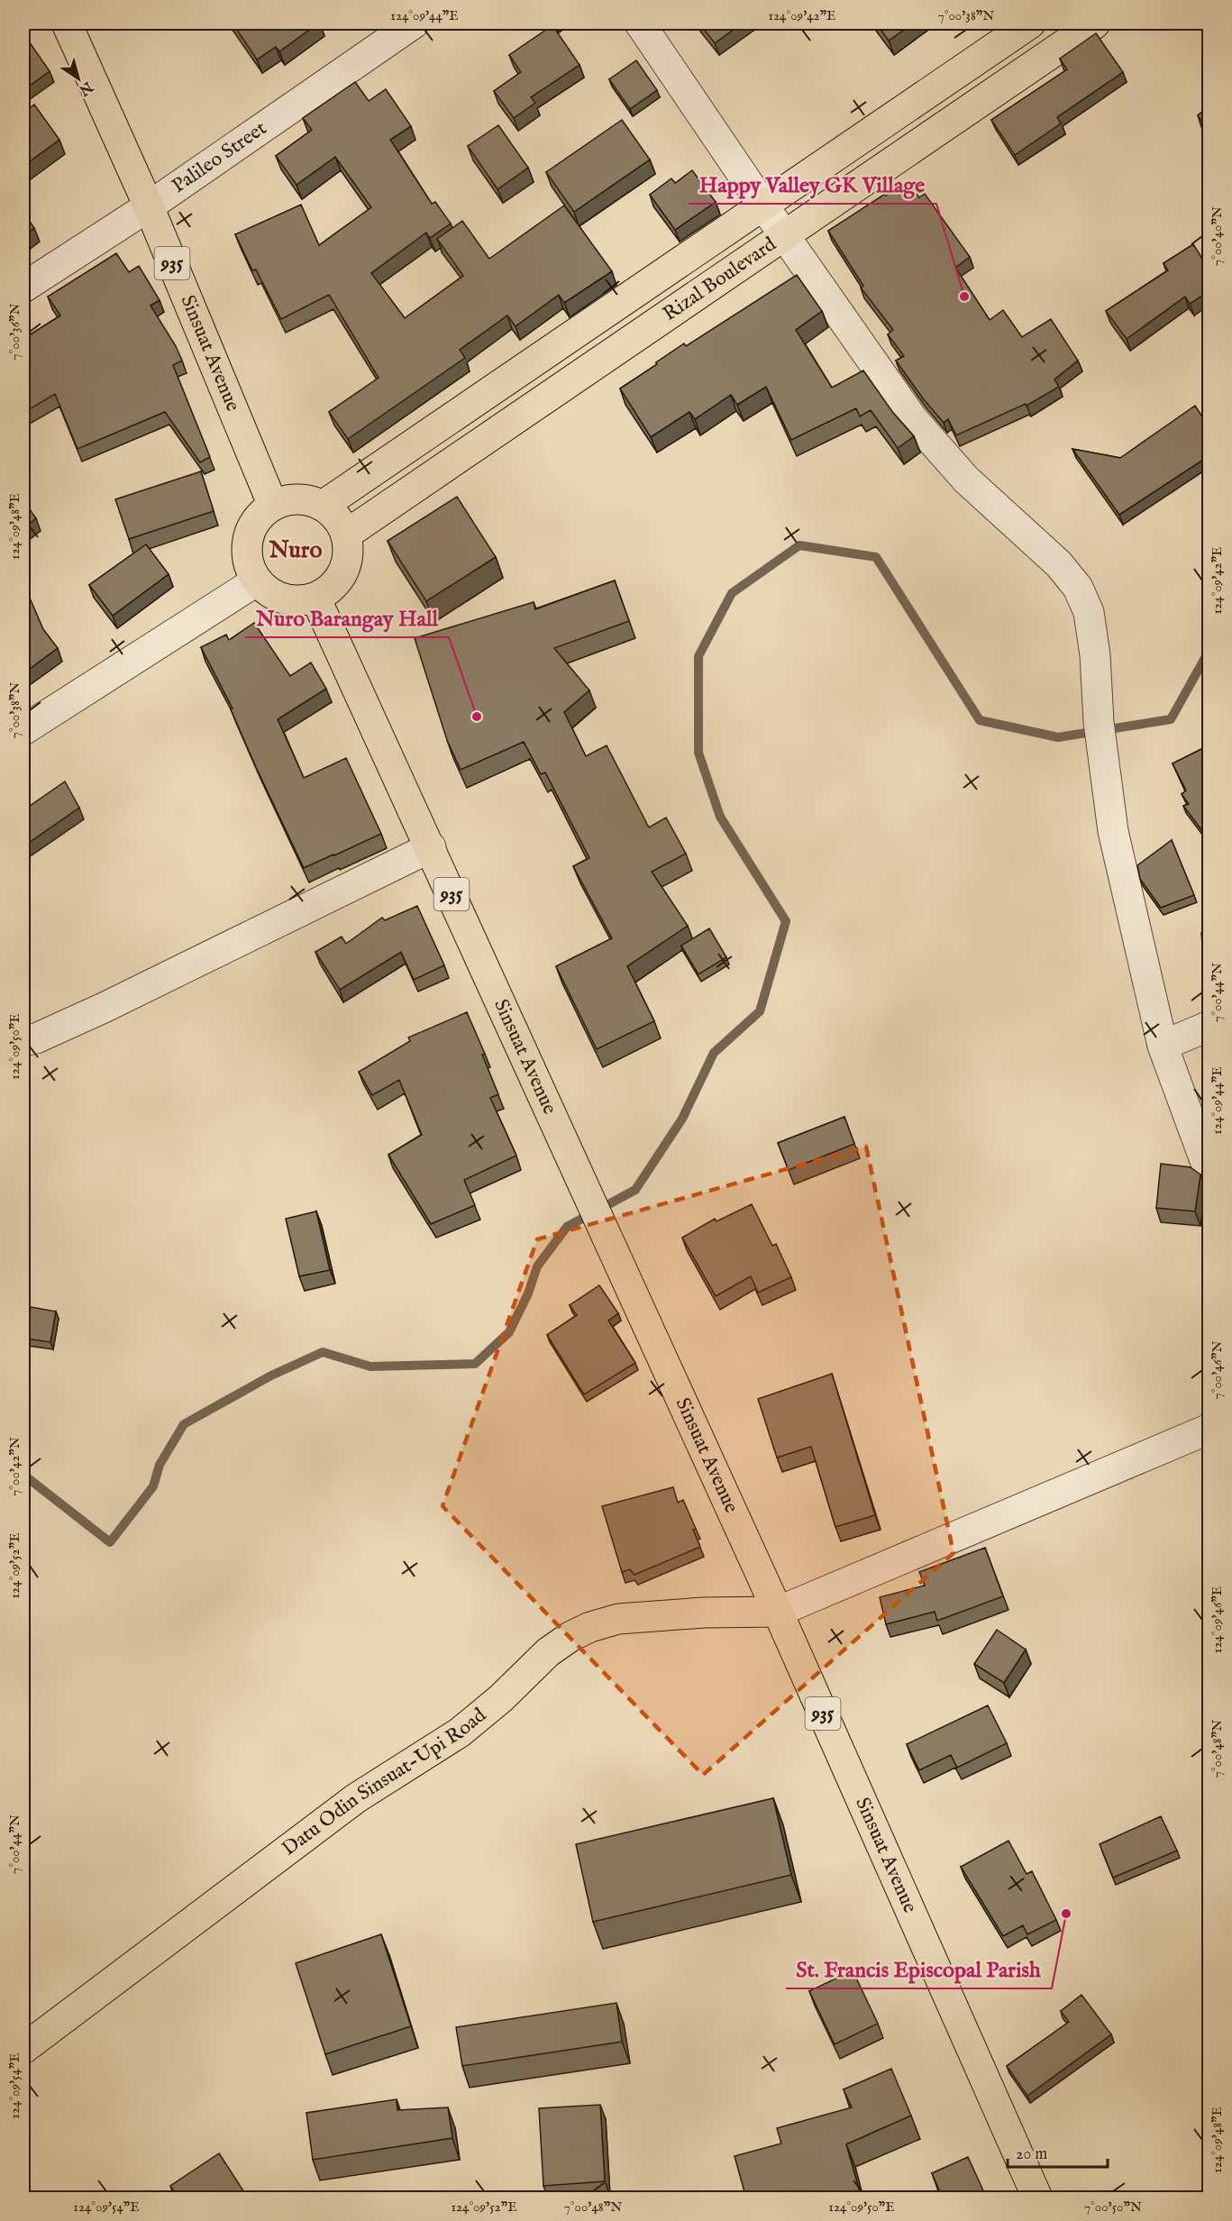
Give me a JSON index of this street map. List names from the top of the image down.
{
  "streets": {
    "main road": [
      "935",
      "Rizal Boulevard",
      "Sinsuat Avenue",
      "Datu Odin Sinsuat-Upi Road"
    ],
    "street": ["Palileo Street"]
  },
  "crossings": [
    ["Palileo Street", "Sinsuat Avenue"],
    ["Rizal Boulevard", "Sinsuat Avenue"],
    ["Sinsuat Avenue", "Datu Odin Sinsuat-Upi Road"]
  ],
  "districts": ["Nuro"],
  "places": ["Happy Valley GK Village", "Nuro Barangay Hall", "St. Francis Episcopal Parish"],
  "scale_bar": "20 m",
  "north": "bottom right",
  "coordinates": [
    "124°09'44\"E",
    "124°09'42\"E",
    "7°00'38\"N",
    "7°00'40\"N",
    "7°00'36\"N",
    "124°09'48\"E",
    "7°00'44\"N",
    "124°09'50\"E",
    "7°00'46\"N",
    "7°00'42\"N",
    "124°09'52\"E",
    "124°09'46\"E",
    "7°00'48\"N",
    "124°09'54\"E",
    "7°00'50\"N"
  ]
}
